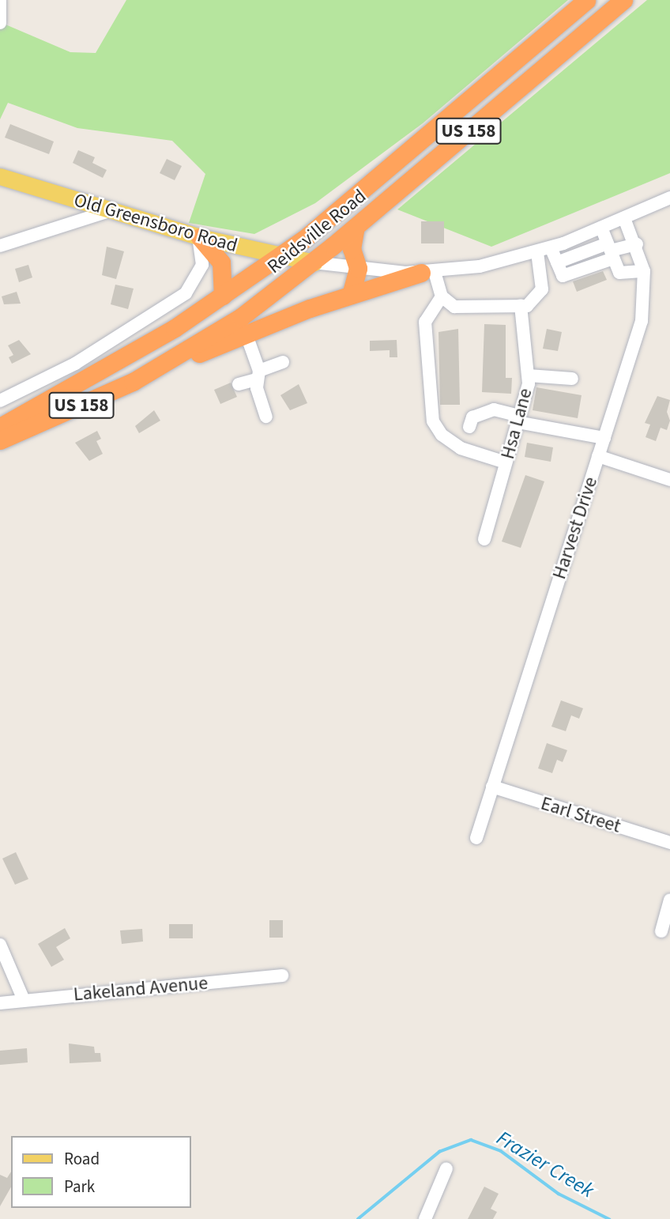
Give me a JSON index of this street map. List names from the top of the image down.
{
  "streets": {
    "highway": ["US 158", "Reidsville Road"],
    "main road": ["Old Greensboro Road"],
    "street": [
      "Hsa Lane",
      "Harvest Drive",
      "Earl Street",
      "Lakeland Avenue"
    ]
  },
  "crossings": [
    ["Old Greensboro Road", "Reidsville Road"],
    ["Harvest Drive", "Earl Street"]
  ],
  "water": ["Frazier Creek"],
  "legend": ["Road", "Park"]
}
